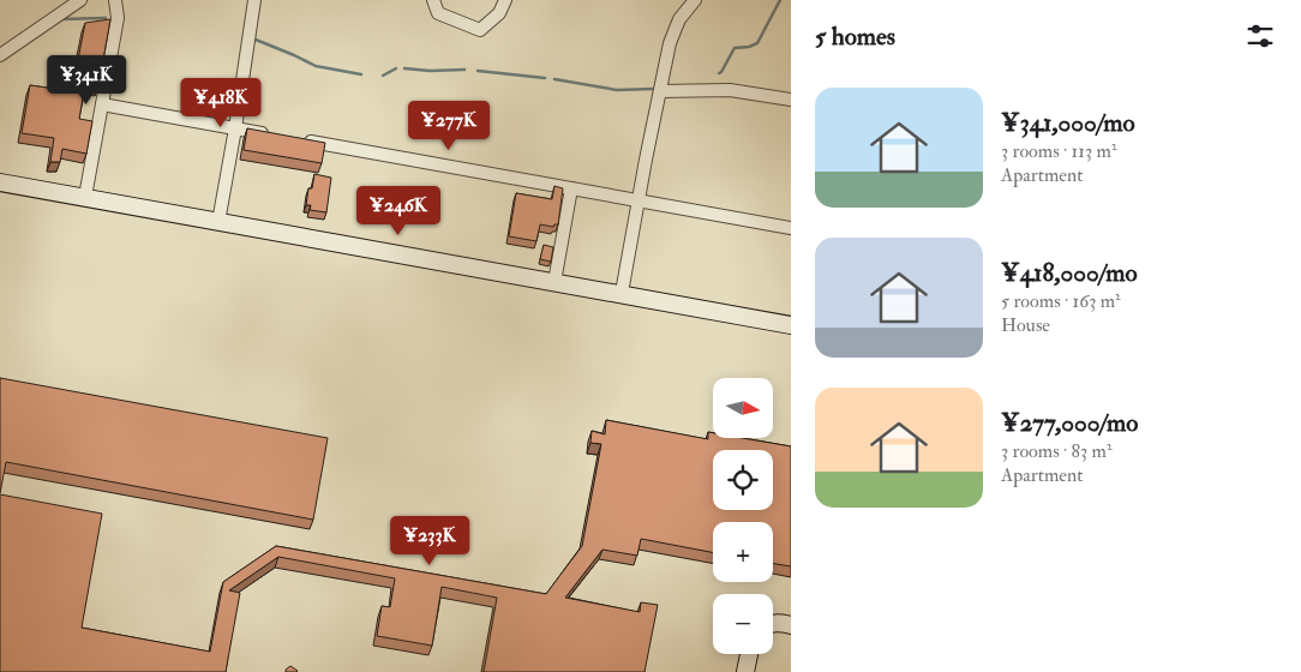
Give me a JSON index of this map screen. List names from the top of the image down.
{
  "north": "right",
  "page": {
    "heading": "5 homes",
    "price": [
      "¥341K",
      "¥418K",
      "¥277K",
      "¥246K",
      "¥233K"
    ],
    "list": [
      {
        "name": "¥341,000/mo",
        "note": "3 rooms · 113 m² · Apartment"
      },
      {
        "name": "¥418,000/mo",
        "note": "5 rooms · 163 m² · House"
      },
      {
        "name": "¥277,000/mo",
        "note": "3 rooms · 83 m² · Apartment"
      }
    ],
    "map_buttons": ["+", "−"]
  }
}
